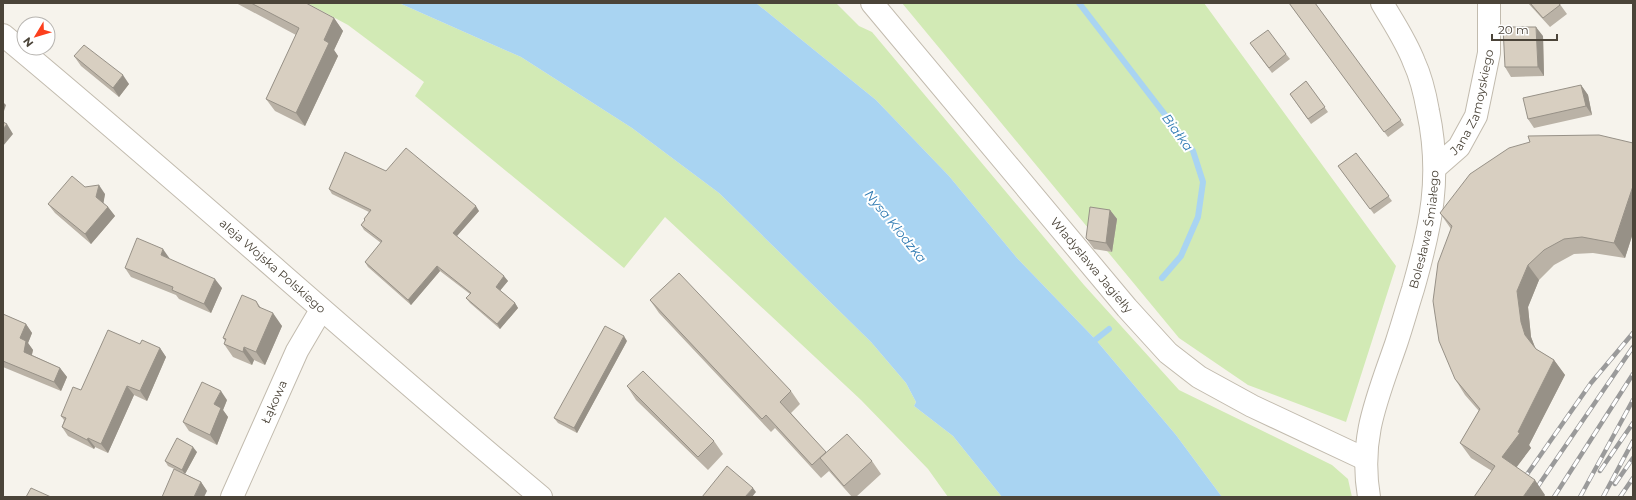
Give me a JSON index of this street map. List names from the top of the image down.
{
  "streets": {
    "street": [
      "Jana Zamoyskiego",
      "Bolesława Śmiałego",
      "Władysława Jagiełły",
      "aleja Wojska Polskiego",
      "Łąkowa"
    ]
  },
  "crossings": [
    ["Jana Zamoyskiego", "Bolesława Śmiałego"],
    ["Bolesława Śmiałego", "Władysława Jagiełły"],
    ["aleja Wojska Polskiego", "Łąkowa"]
  ],
  "water": ["Białka", "Nysa Kłodzka"],
  "scale_bar": "20 m",
  "north": "bottom left"
}
